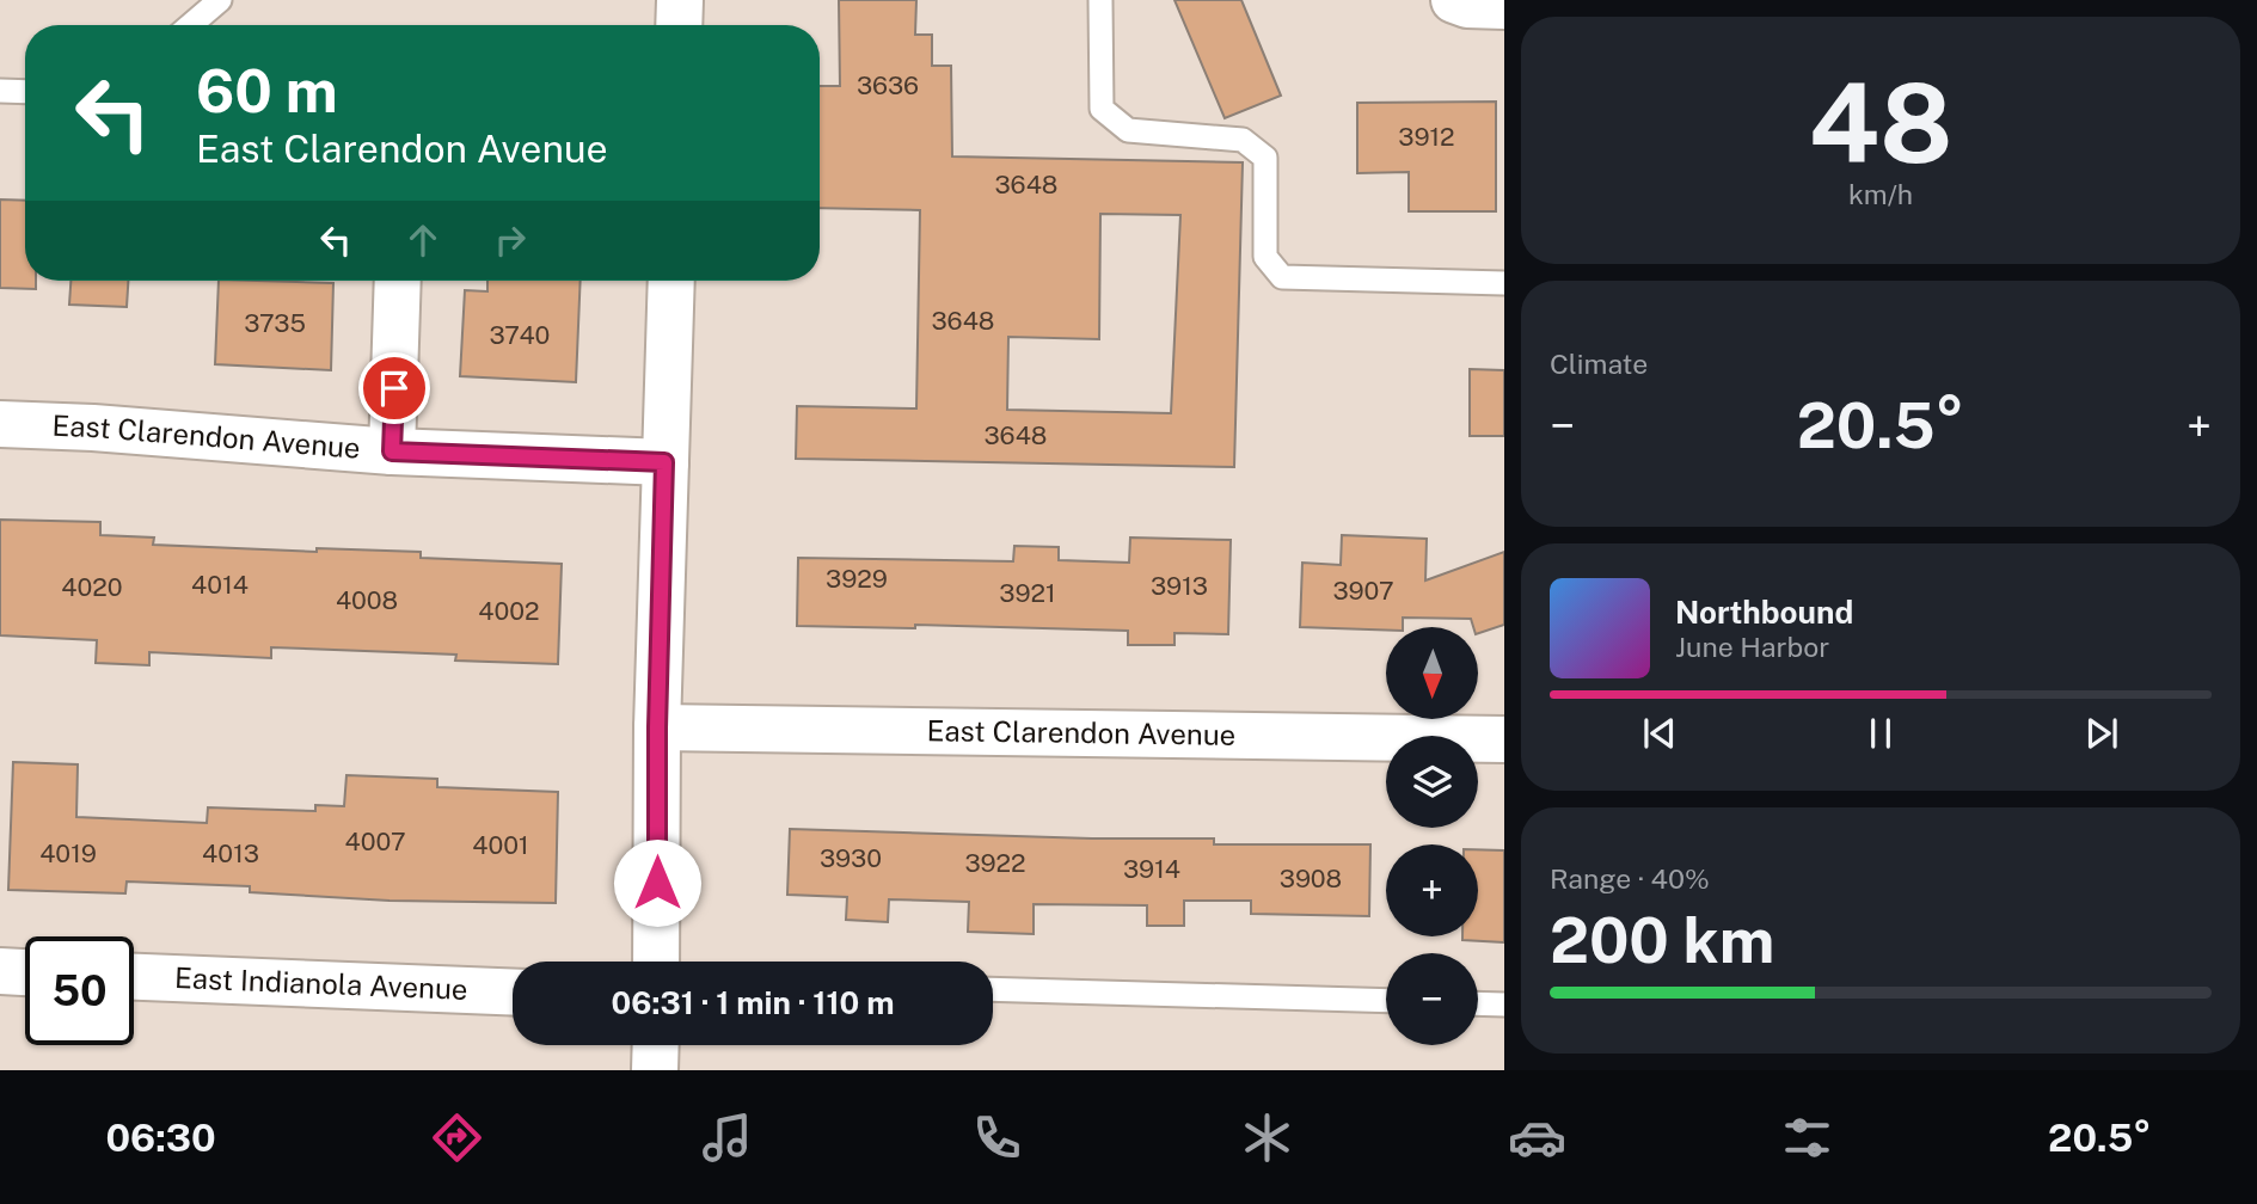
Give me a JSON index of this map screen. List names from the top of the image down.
{
  "streets": {
    "street": ["East Clarendon Avenue", "East Indianola Avenue"]
  },
  "house_numbers": [
    "3636",
    "3912",
    "3648",
    "3648",
    "3735",
    "3740",
    "3648",
    "3929",
    "4014",
    "3913",
    "4020",
    "3907",
    "3921",
    "4008",
    "4002",
    "4007",
    "4001",
    "4019",
    "4013",
    "3930",
    "3922",
    "3914",
    "3908"
  ],
  "north": "bottom",
  "page": {
    "tile": [
      ["48", "km/h"],
      "Climate",
      ["Range · 40%", "200 km"]
    ],
    "turn": ["60 m", "East Clarendon Avenue"],
    "heat": ["−", "20.5°", "+"],
    "song": ["Northbound", "June Harbor"],
    "map_buttons": ["+", "−"],
    "limit": "50",
    "trip": "06:31 · 1 min · 110 m",
    "tabs": ["06:30", "20.5°"]
  }
}
